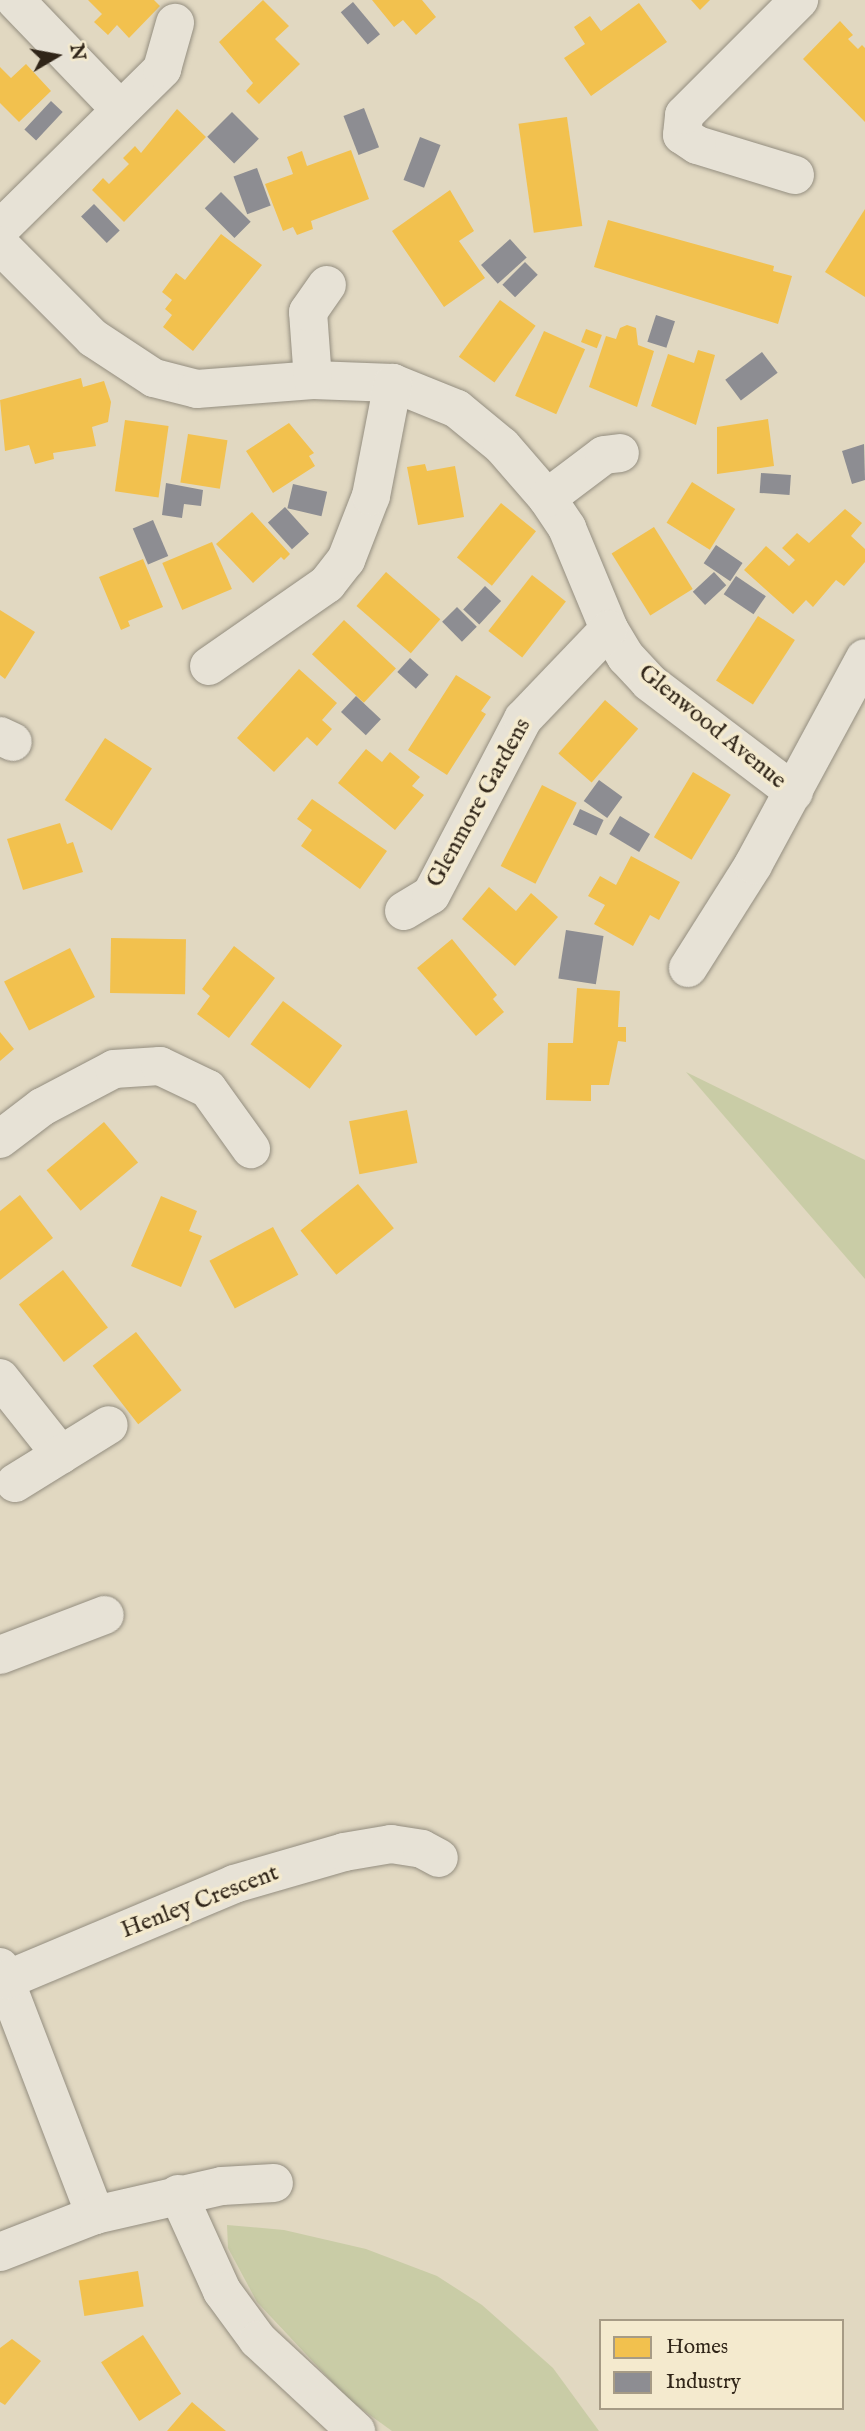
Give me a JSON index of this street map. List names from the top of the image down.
{
  "streets": {
    "street": ["Glenwood Avenue", "Glenmore Gardens", "Henley Crescent"]
  },
  "crossings": [
    ["Glenwood Avenue", "Glenmore Gardens"]
  ],
  "legend": ["Homes", "Industry"],
  "north": "right"
}
